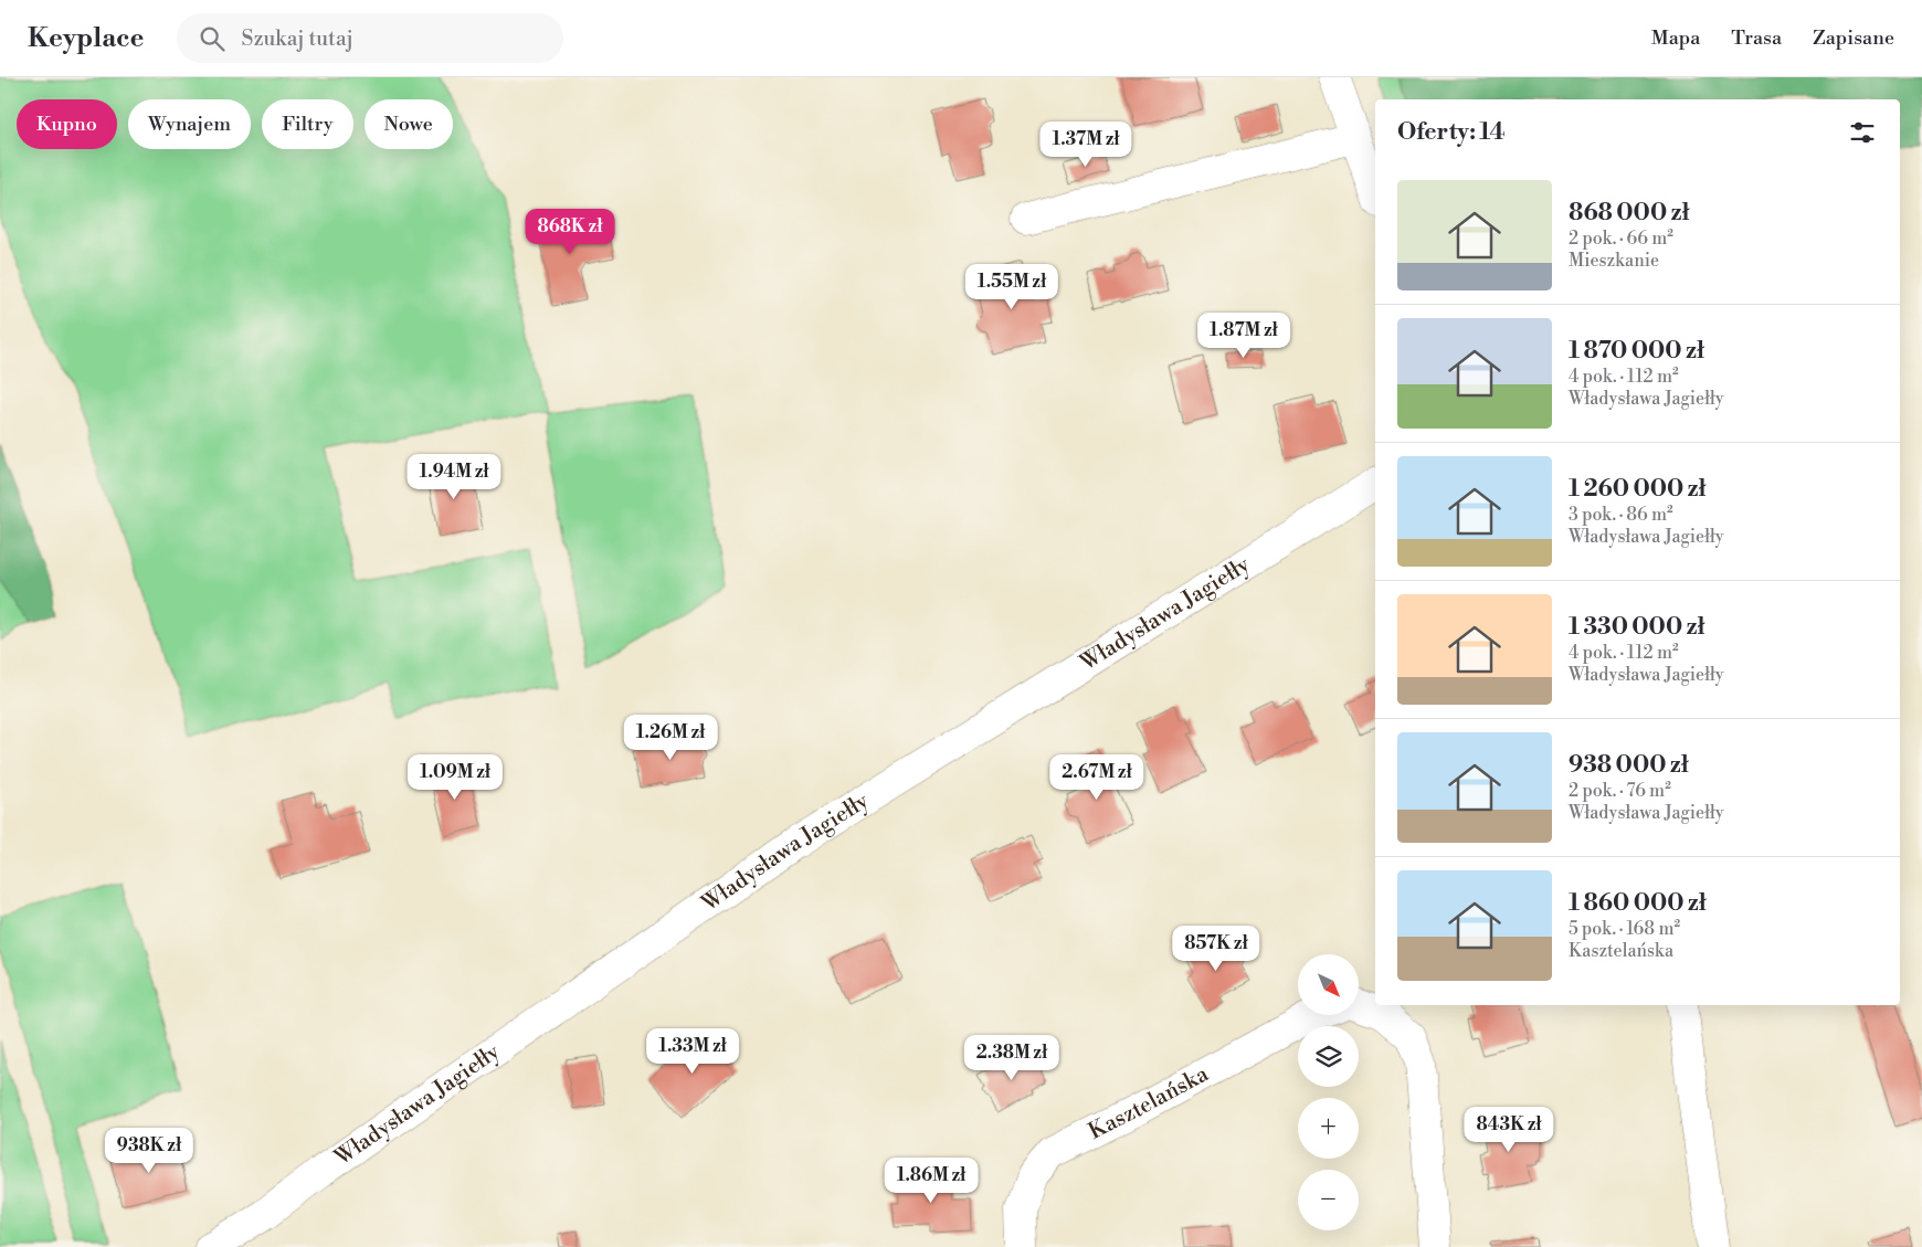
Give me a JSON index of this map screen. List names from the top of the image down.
{
  "streets": {
    "street": ["Władysława Jagiełły", "Kasztelańska"]
  },
  "north": "bottom right",
  "page": {
    "header": "Keyplace",
    "search": "Szukaj tutaj",
    "nav": ["Mapa", "Trasa", "Zapisane"],
    "chip": [
      "Kupno",
      "Wynajem",
      "Filtry",
      "Nowe"
    ],
    "heading": "Oferty: 14",
    "price": [
      "1.37M zł",
      "868K zł",
      "1.55M zł",
      "1.87M zł",
      "1.94M zł",
      "1.26M zł",
      "1.09M zł",
      "2.67M zł",
      "857K zł",
      "1.33M zł",
      "2.38M zł",
      "843K zł",
      "938K zł",
      "1.86M zł"
    ],
    "list": [
      {
        "name": "868 000 zł",
        "note": "2 pok. · 66 m² · Mieszkanie"
      },
      {
        "name": "1 870 000 zł",
        "note": "4 pok. · 112 m² · Władysława Jagiełły"
      },
      {
        "name": "1 260 000 zł",
        "note": "3 pok. · 86 m² · Władysława Jagiełły"
      },
      {
        "name": "1 330 000 zł",
        "note": "4 pok. · 112 m² · Władysława Jagiełły"
      },
      {
        "name": "938 000 zł",
        "note": "2 pok. · 76 m² · Władysława Jagiełły"
      },
      {
        "name": "1 860 000 zł",
        "note": "5 pok. · 168 m² · Kasztelańska"
      }
    ],
    "map_buttons": ["+", "−"]
  }
}
